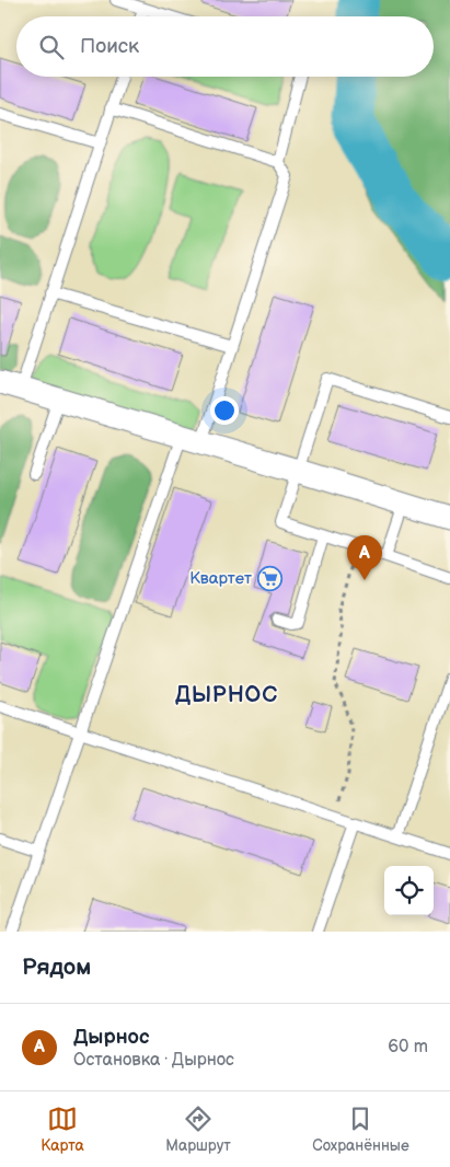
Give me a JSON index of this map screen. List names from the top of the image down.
{
  "districts": ["ДЫРНОС"],
  "places": {
    "supermarket": ["Квартет"]
  },
  "page": {
    "search": "Поиск",
    "pins": "A",
    "heading": "Рядом",
    "list": [
      {
        "mark": "A",
        "name": "Дырнос",
        "note": "Остановка · Дырнос",
        "value": "60 m"
      }
    ],
    "nav": ["Карта", "Маршрут", "Сохранённые"]
  }
}
